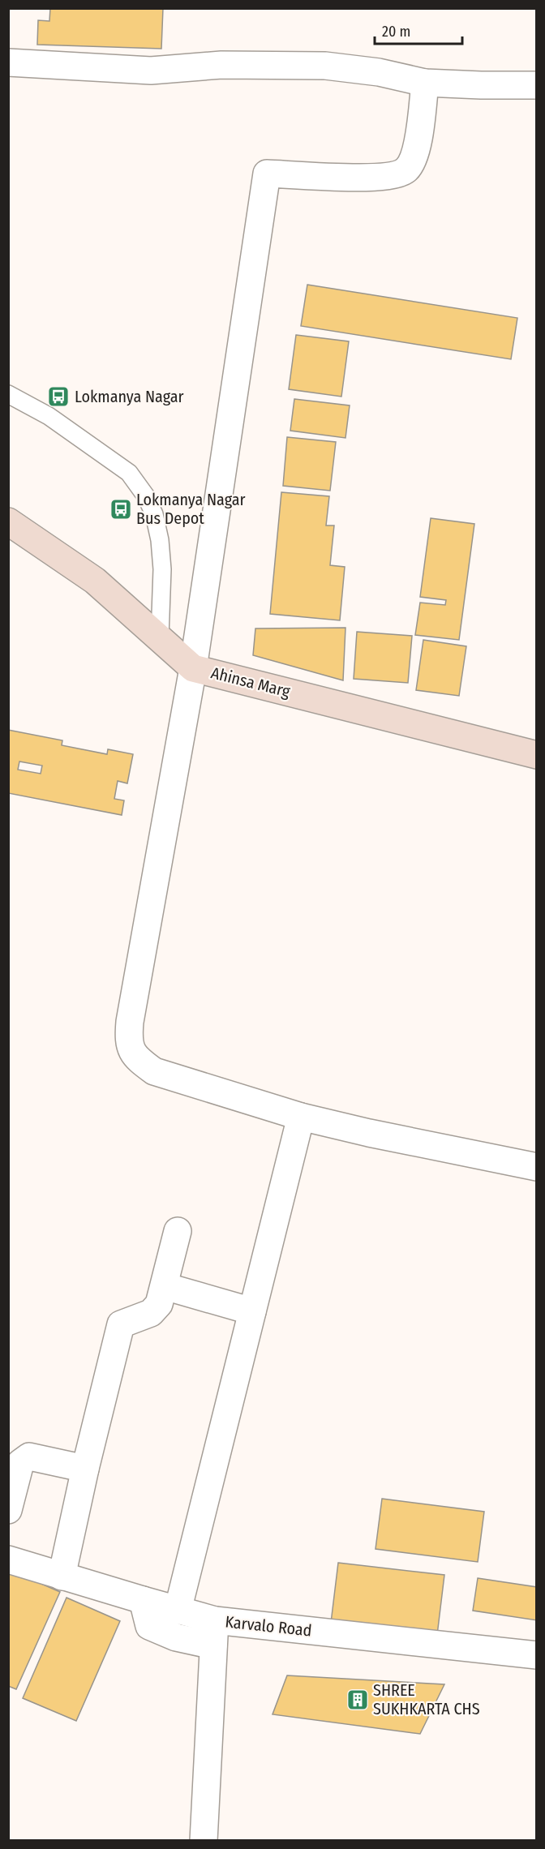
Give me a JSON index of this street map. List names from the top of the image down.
{
  "streets": {
    "street": ["Ahinsa Marg", "Karvalo Road"]
  },
  "places": {
    "bus stop": ["Lokmanya Nagar", "Lokmanya Nagar Bus Depot"],
    "building": ["SHREE SUKHKARTA CHS"]
  },
  "scale_bar": "20 m"
}
